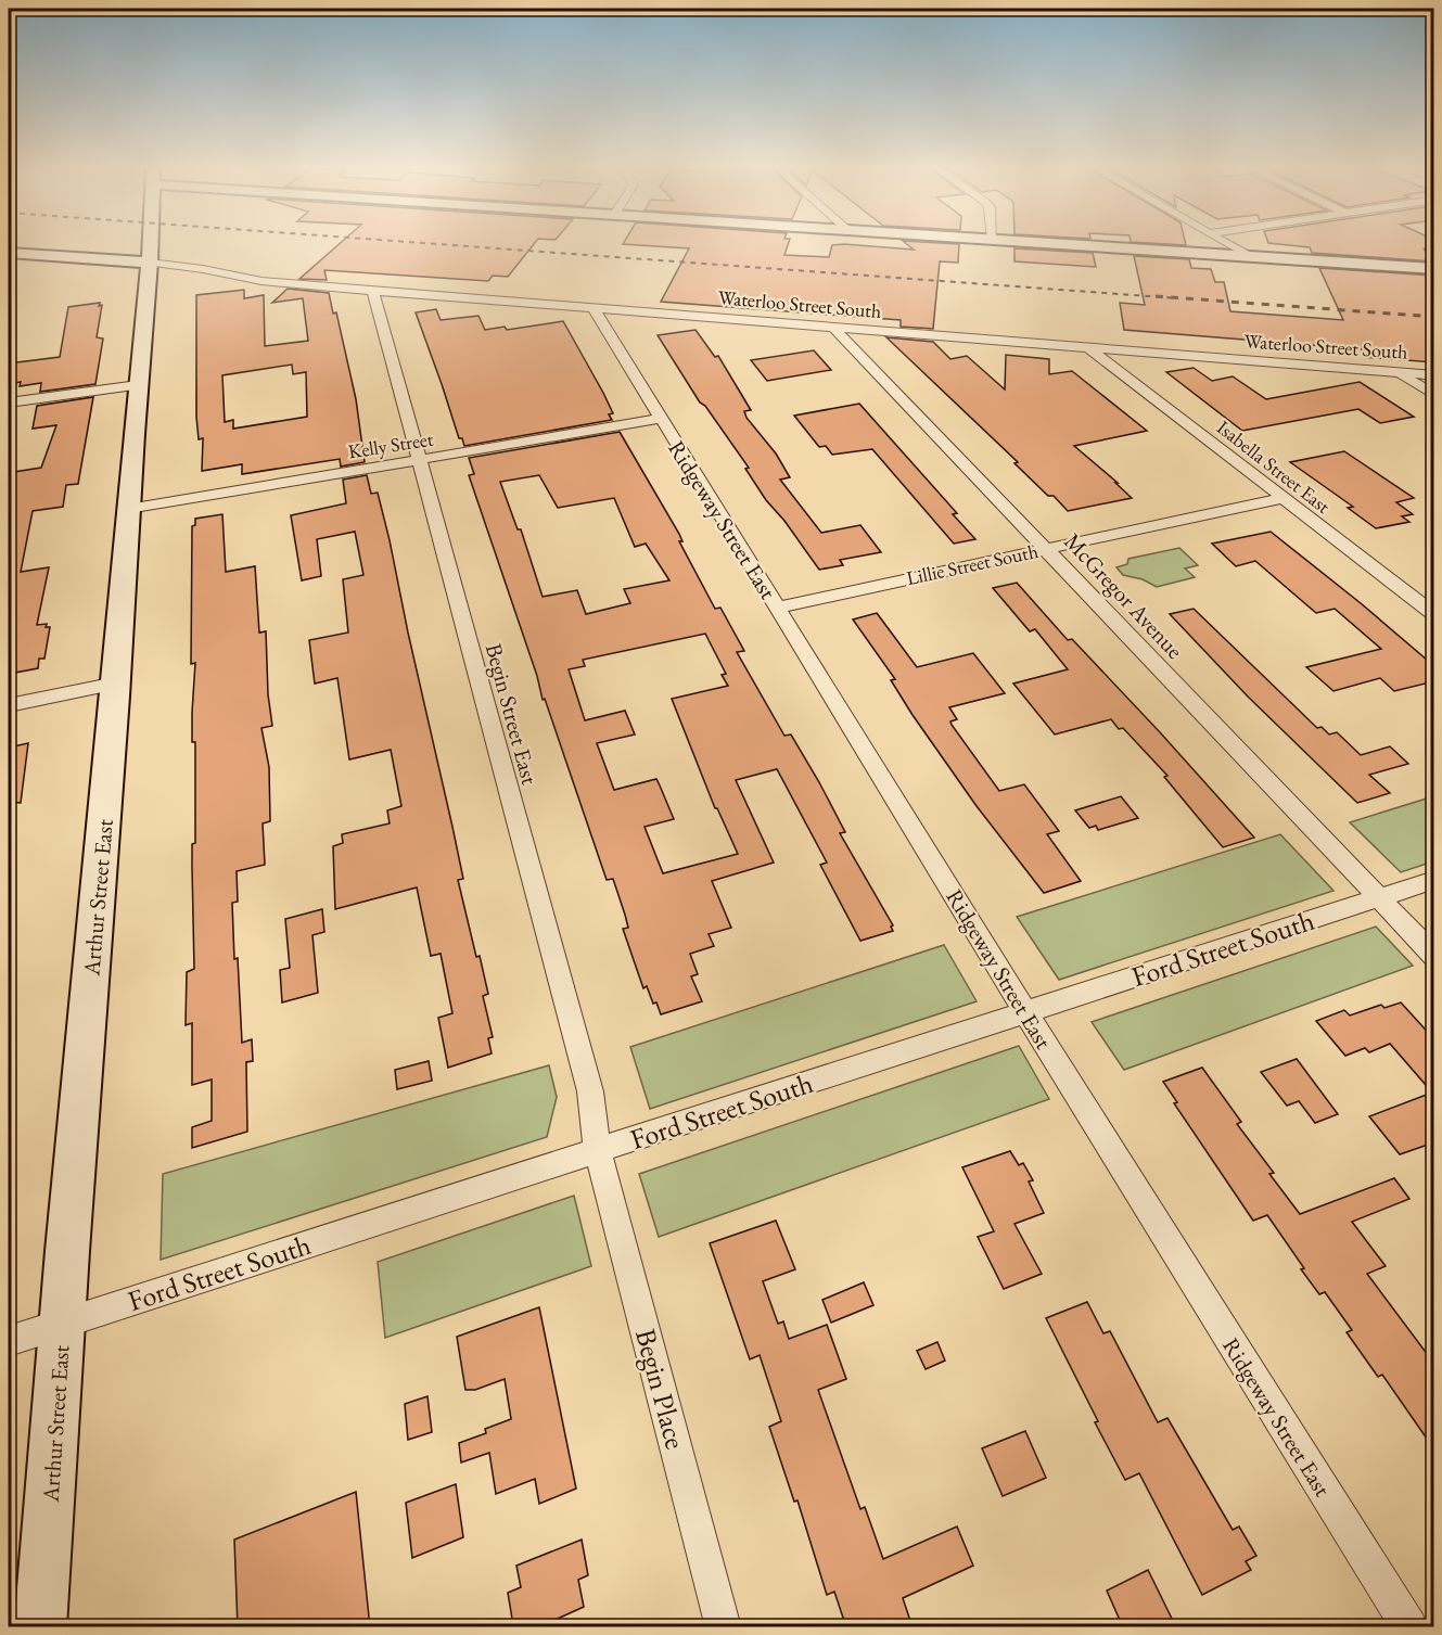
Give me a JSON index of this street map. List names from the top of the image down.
{
  "streets": {
    "main road": ["Waterloo Street South", "Arthur Street East"],
    "street": [
      "Kelly Street",
      "Isabella Street East",
      "Ridgeway Street East",
      "Lillie Street South",
      "McGregor Avenue",
      "Begin Street East",
      "Ford Street South",
      "Begin Place"
    ]
  },
  "crossings": [
    ["Waterloo Street South", "Isabella Street East"],
    ["Waterloo Street South", "Ridgeway Street East"],
    ["Waterloo Street South", "McGregor Avenue"],
    ["Waterloo Street South", "Begin Street East"],
    ["Waterloo Street South", "Arthur Street East"],
    ["Kelly Street", "Ridgeway Street East"],
    ["Kelly Street", "Begin Street East"],
    ["Kelly Street", "Arthur Street East"],
    ["Isabella Street East", "Lillie Street South"],
    ["Ridgeway Street East", "Lillie Street South"],
    ["Ridgeway Street East", "Ford Street South"],
    ["Lillie Street South", "McGregor Avenue"],
    ["McGregor Avenue", "Ford Street South"],
    ["Begin Street East", "Ford Street South"],
    ["Begin Street East", "Begin Place"],
    ["Arthur Street East", "Ford Street South"],
    ["Ford Street South", "Begin Place"]
  ]
}
